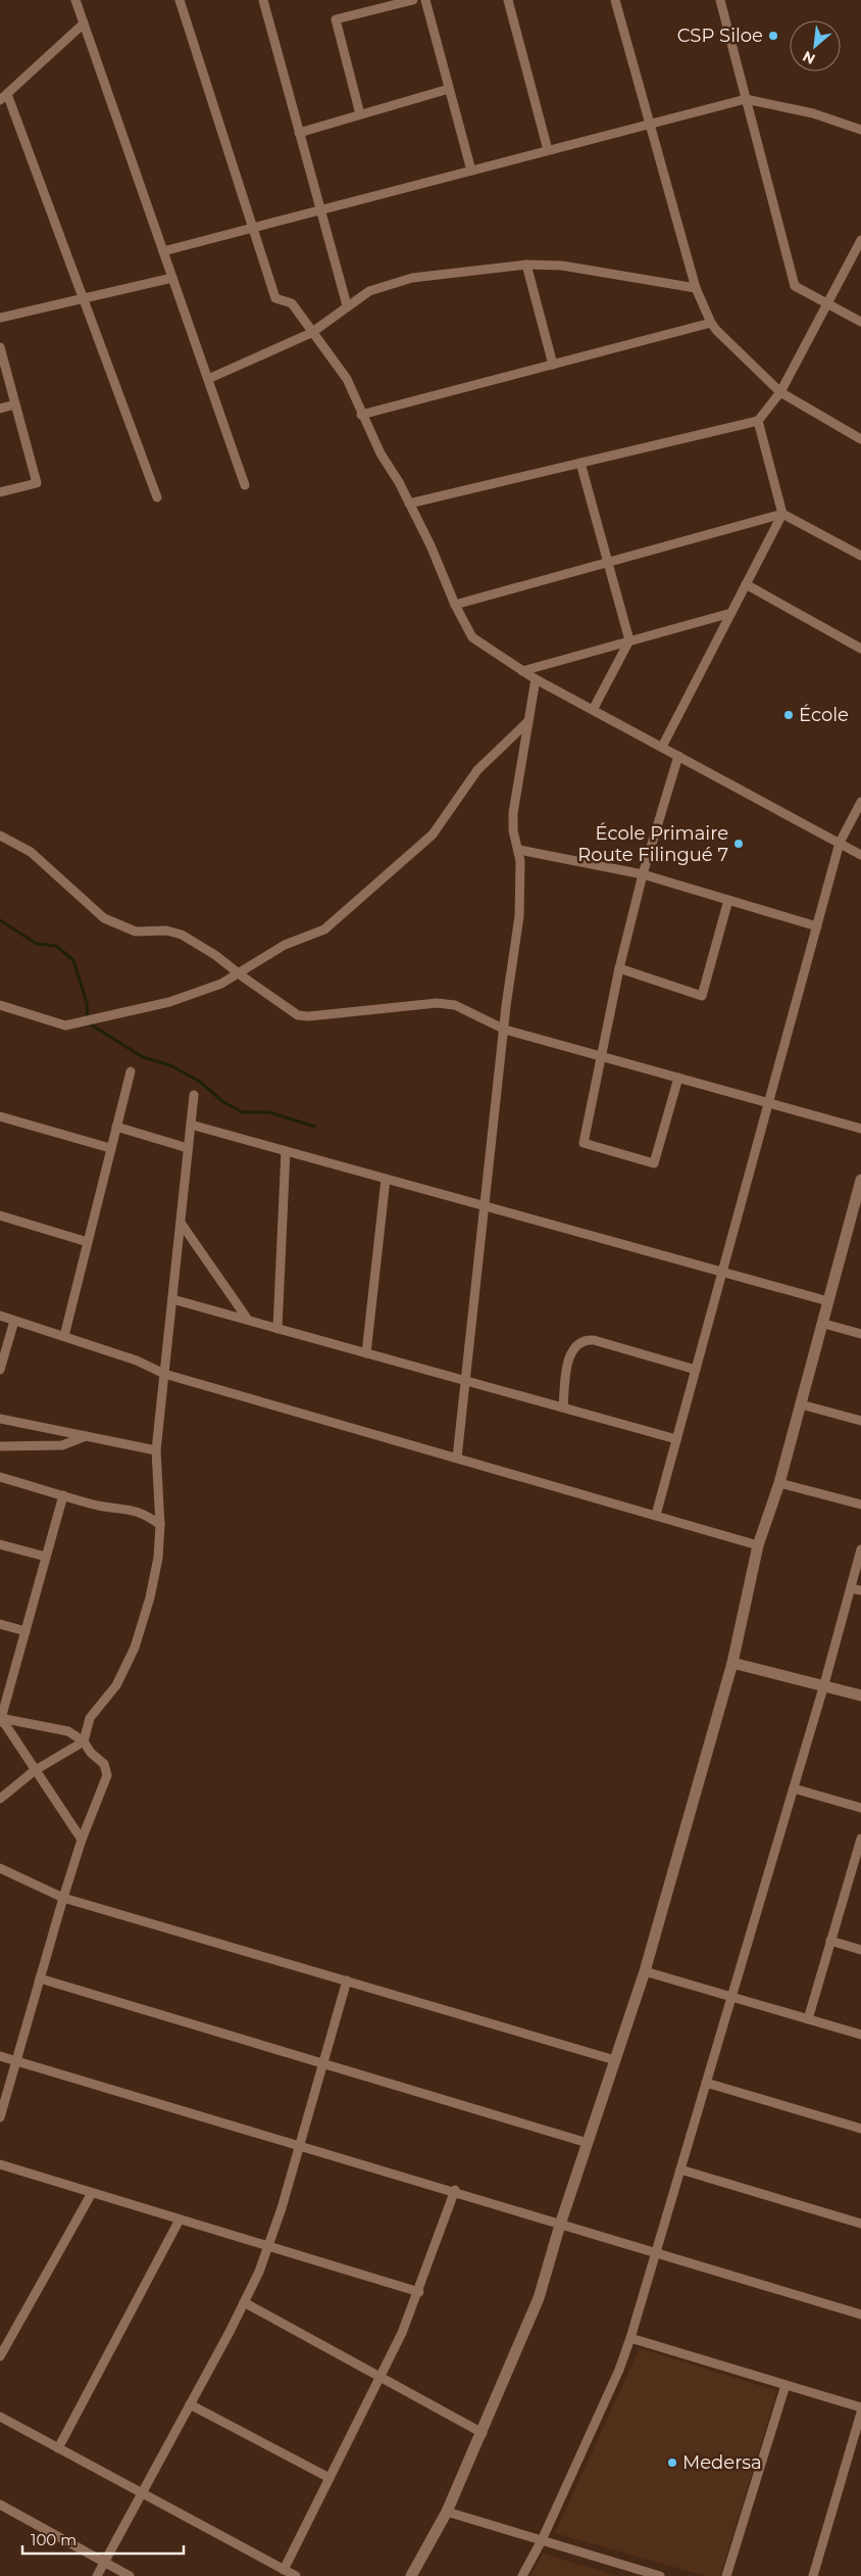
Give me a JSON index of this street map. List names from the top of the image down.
{
  "places": [
    "CSP Siloe",
    "École",
    "École Primaire Route Filingué 7",
    "Medersa"
  ],
  "scale_bar": "100 m",
  "north": "bottom left"
}
